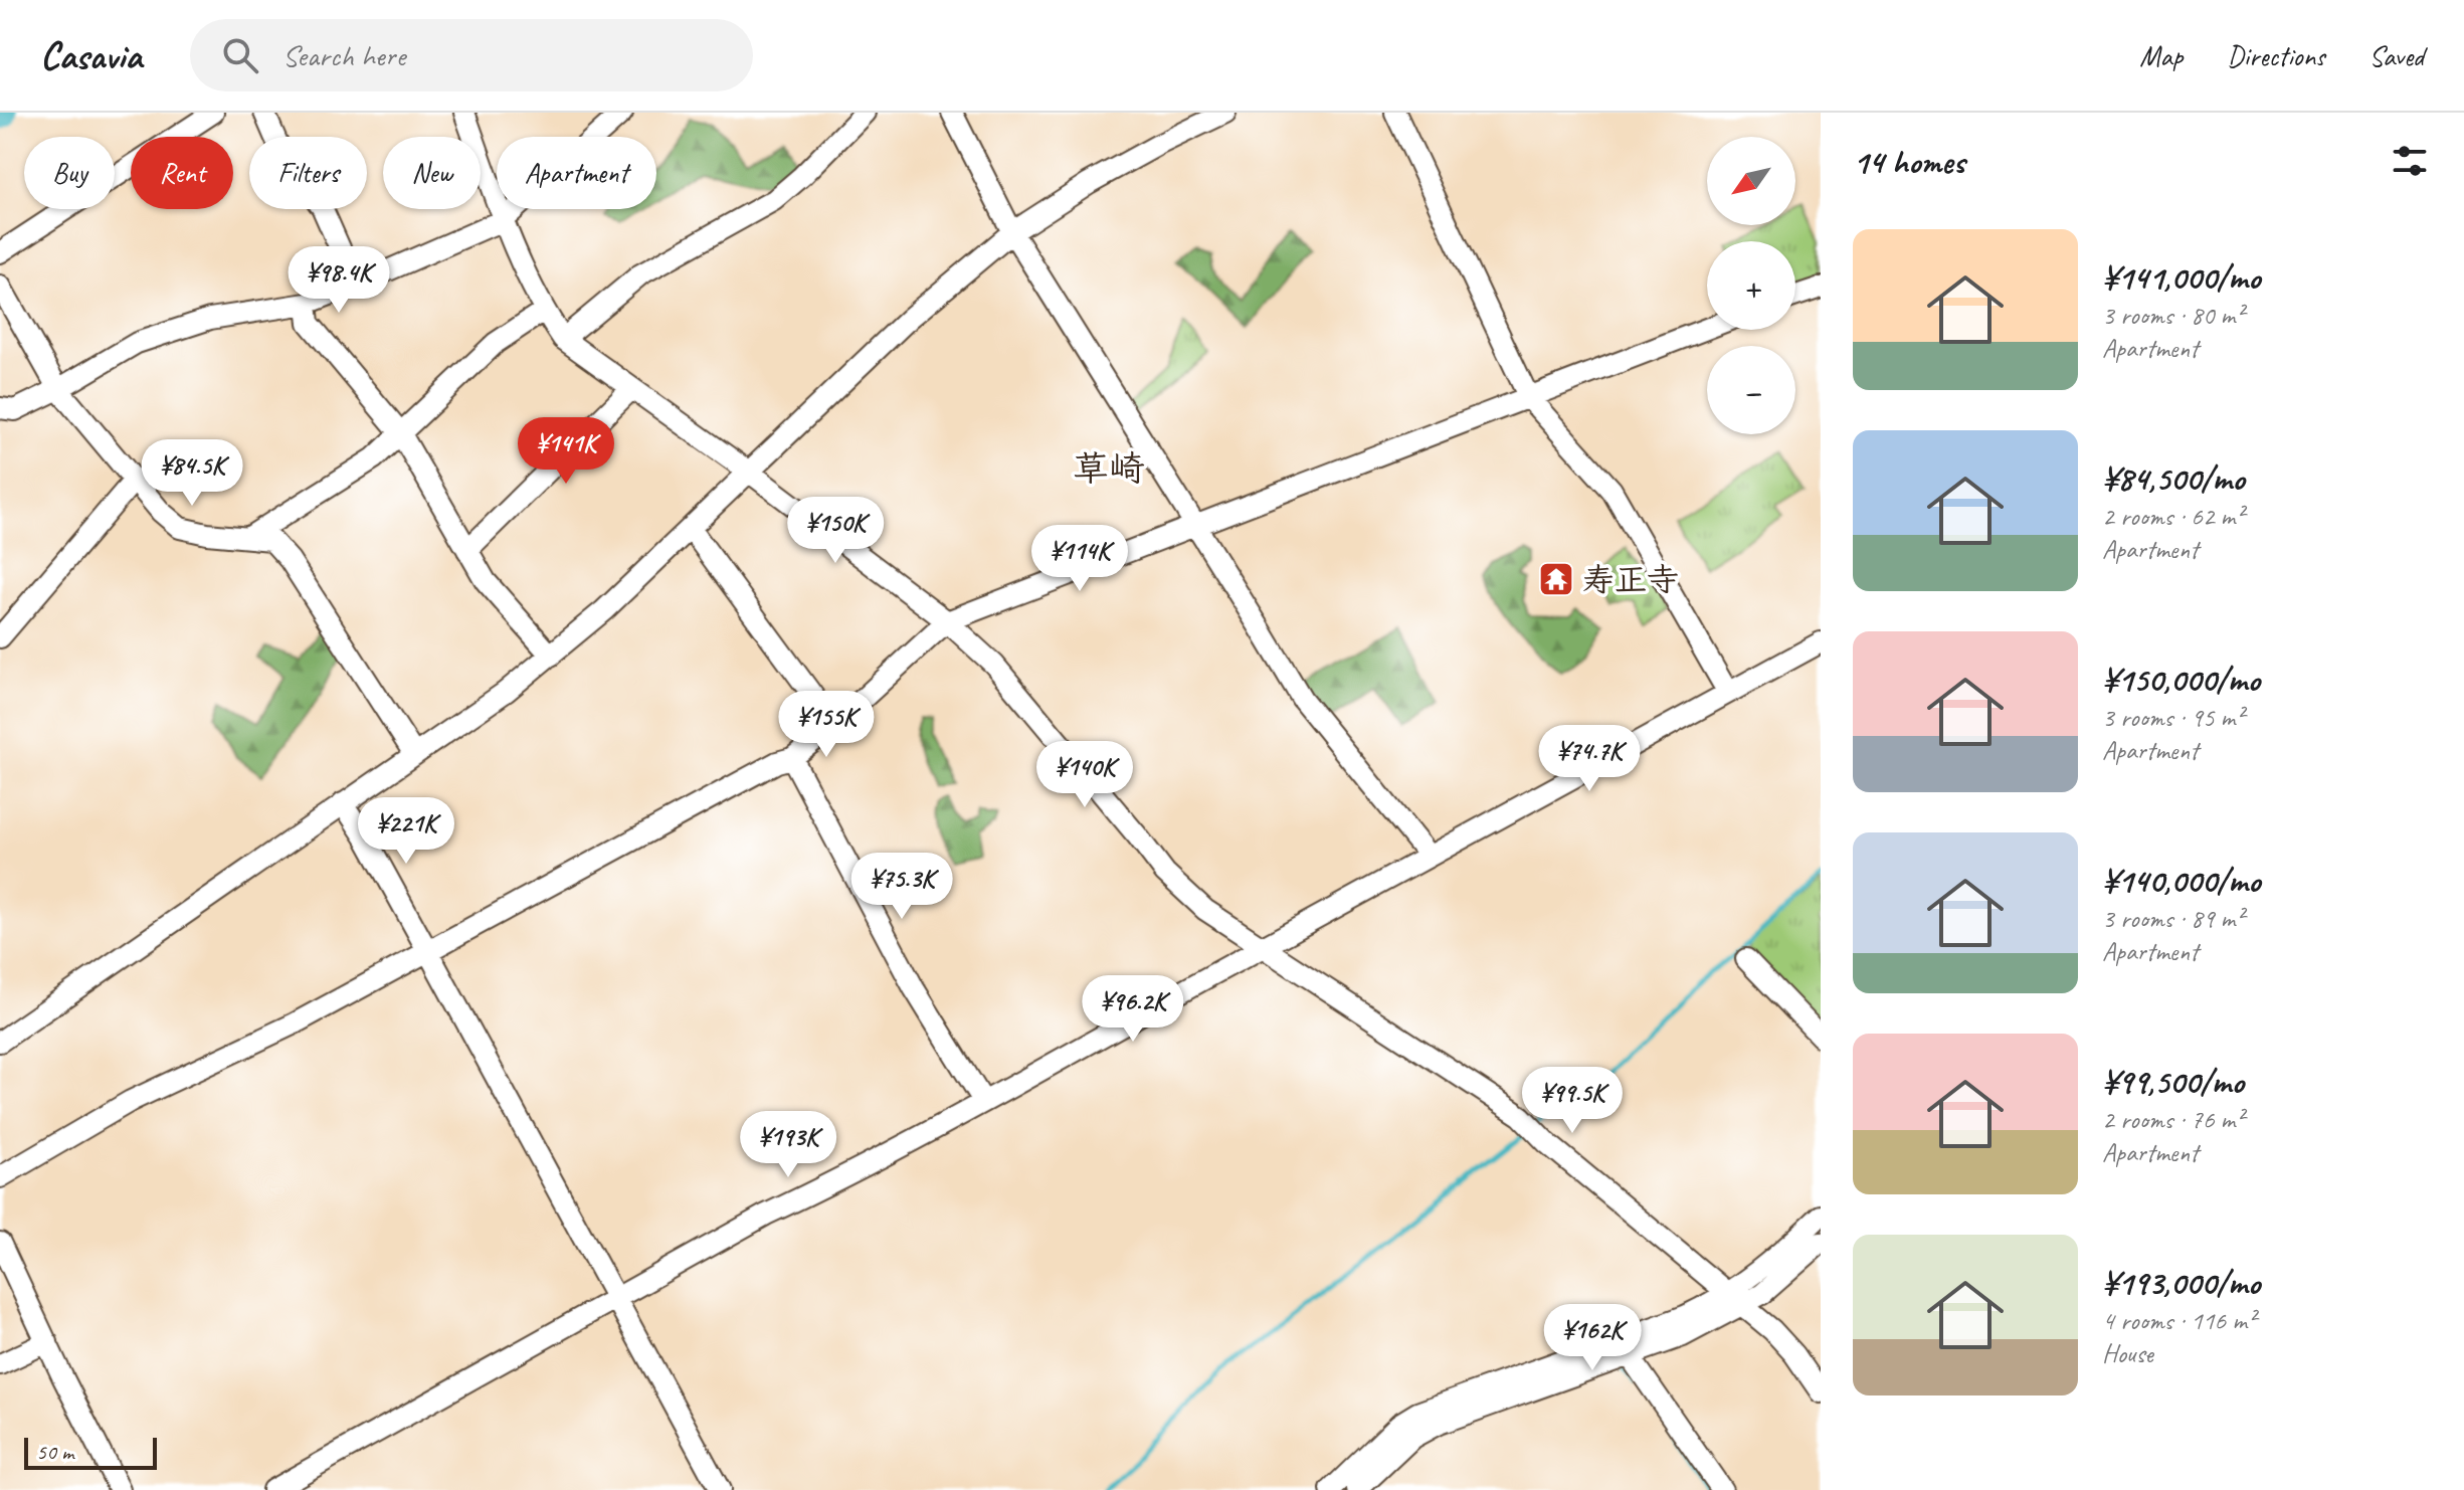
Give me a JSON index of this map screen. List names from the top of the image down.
{
  "districts": ["草崎"],
  "places": {
    "temple": ["寿正寺"]
  },
  "scale_bar": "50 m",
  "north": "bottom left",
  "page": {
    "header": "Casavia",
    "search": "Search here",
    "nav": ["Map", "Directions", "Saved"],
    "heading": "14 homes",
    "map_buttons": ["+", "−"],
    "chip": [
      "Buy",
      "Rent",
      "Filters",
      "New",
      "Apartment"
    ],
    "list": [
      {
        "name": "¥141,000/mo",
        "note": "3 rooms · 80 m² · Apartment"
      },
      {
        "name": "¥84,500/mo",
        "note": "2 rooms · 62 m² · Apartment"
      },
      {
        "name": "¥150,000/mo",
        "note": "3 rooms · 95 m² · Apartment"
      },
      {
        "name": "¥140,000/mo",
        "note": "3 rooms · 89 m² · Apartment"
      },
      {
        "name": "¥99,500/mo",
        "note": "2 rooms · 76 m² · Apartment"
      },
      {
        "name": "¥193,000/mo",
        "note": "4 rooms · 116 m² · House"
      }
    ],
    "price": [
      "¥98.4K",
      "¥141K",
      "¥84.5K",
      "¥150K",
      "¥114K",
      "¥155K",
      "¥74.7K",
      "¥140K",
      "¥221K",
      "¥75.3K",
      "¥96.2K",
      "¥99.5K",
      "¥193K",
      "¥162K"
    ],
    "scale": "50 m"
  }
}
